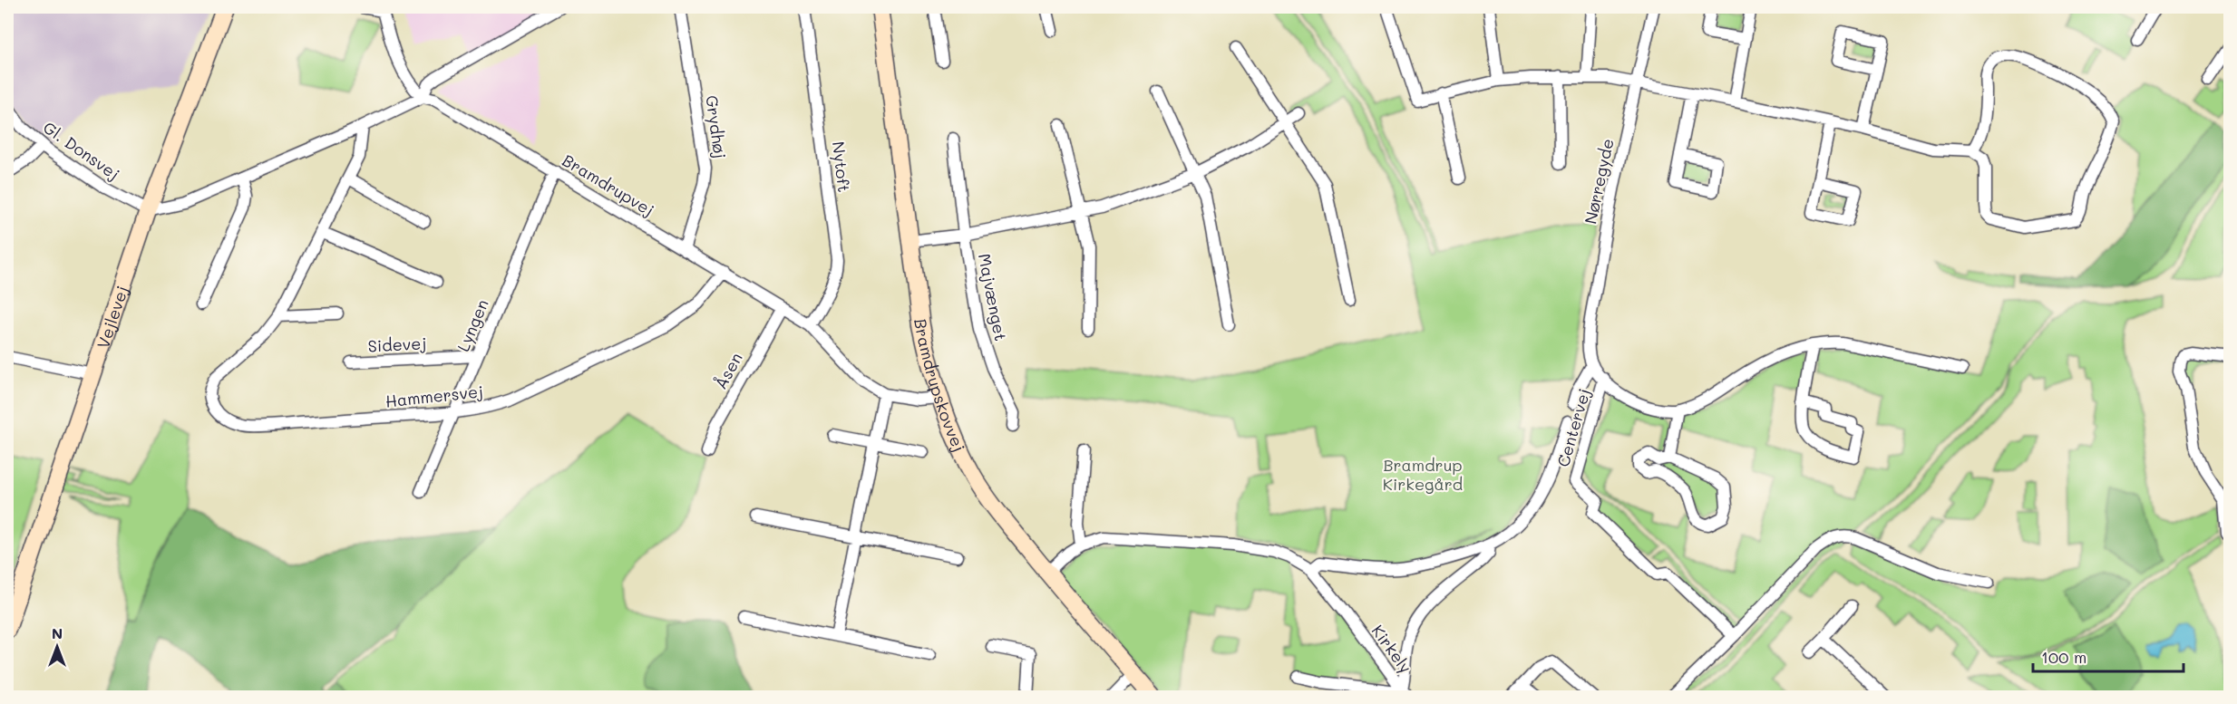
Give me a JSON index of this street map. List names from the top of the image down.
{
  "streets": {
    "street": [
      "Grydhøj",
      "Gl. Donsvej",
      "Nytoft",
      "Nørregyde",
      "Bramdrupvej",
      "Majvænget",
      "Vejlevej",
      "Lyngen",
      "Sidevej",
      "Åsen",
      "Bramdrupskovvej",
      "Hammersvej",
      "Centervej",
      "Kirkely"
    ]
  },
  "crossings": [
    ["Grydhøj", "Bramdrupvej"],
    ["Gl. Donsvej", "Vejlevej"],
    ["Nytoft", "Bramdrupvej"],
    ["Bramdrupvej", "Lyngen"],
    ["Bramdrupvej", "Åsen"],
    ["Bramdrupvej", "Bramdrupskovvej"],
    ["Bramdrupvej", "Hammersvej"],
    ["Majvænget", "Bramdrupskovvej"],
    ["Lyngen", "Sidevej"],
    ["Lyngen", "Hammersvej"],
    ["Bramdrupskovvej", "Kirkely"]
  ],
  "parks": ["Bramdrup Kirkegård"],
  "scale_bar": "100 m",
  "north": "top"
}
